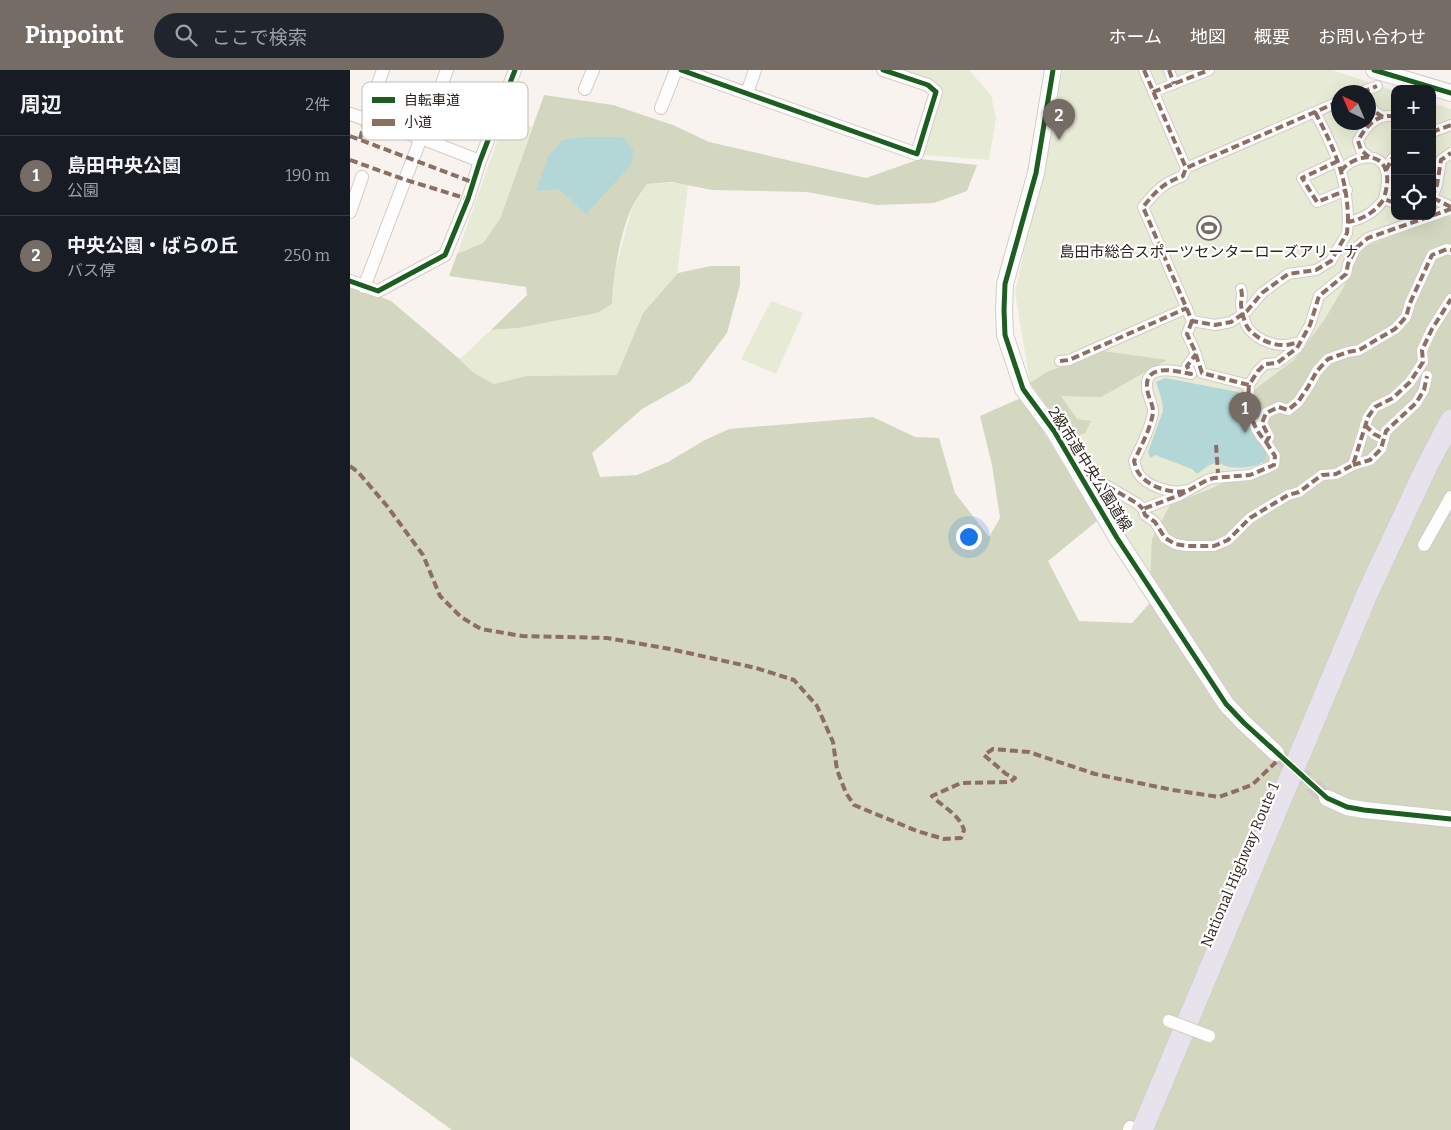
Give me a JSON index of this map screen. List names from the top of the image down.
{
  "streets": {
    "highway": ["National Highway Route 1"],
    "street": ["2級市道中央公園道線"]
  },
  "places": {
    "sports": ["島田市総合スポーツセンターローズアリーナ"]
  },
  "legend": ["自転車道", "小道"],
  "north": "top left",
  "page": {
    "header": "Pinpoint",
    "search": "ここで検索",
    "nav": [
      "ホーム",
      "地図",
      "概要",
      "お問い合わせ"
    ],
    "heading": ["周辺", "2件"],
    "map_buttons": ["+", "−"],
    "pins": ["2", "1"],
    "list": [
      {
        "mark": "1",
        "name": "島田中央公園",
        "note": "公園",
        "value": "190 m"
      },
      {
        "mark": "2",
        "name": "中央公園・ばらの丘",
        "note": "バス停",
        "value": "250 m"
      }
    ]
  }
}
